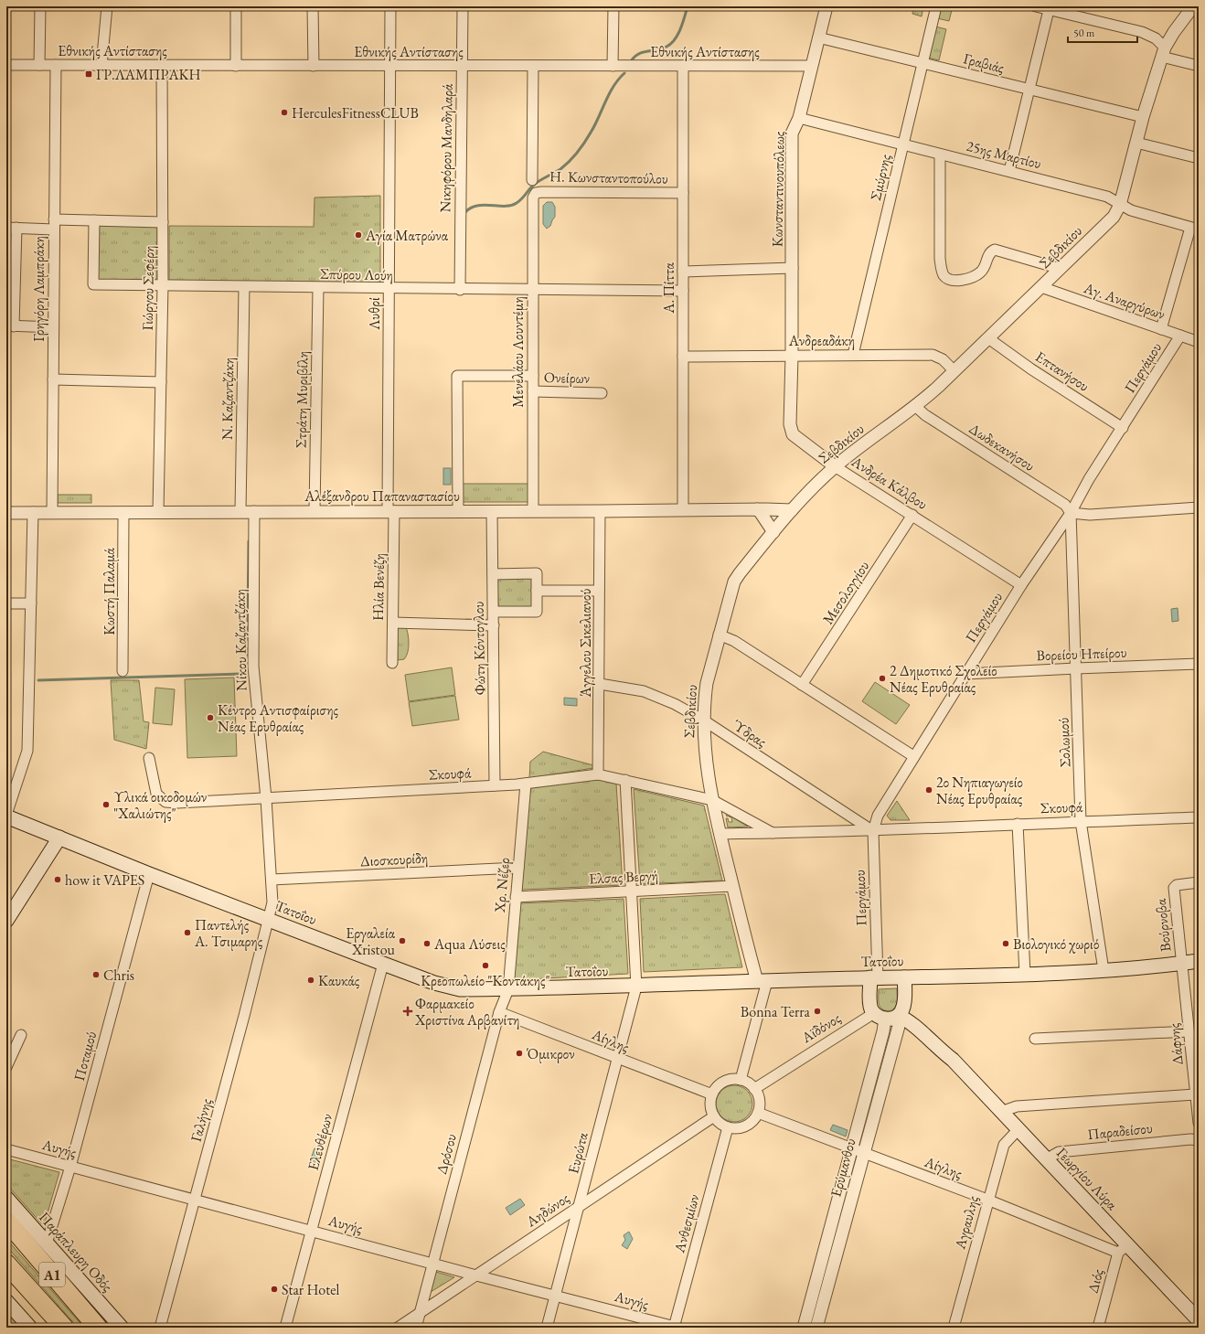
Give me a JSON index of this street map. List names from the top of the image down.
{
  "streets": {
    "highway": ["Α1"],
    "main road": [
      "Τατοΐου",
      "Ερύμανθου",
      "Γεωργίου Λύρα",
      "Παράπλευρη Οδός"
    ],
    "street": [
      "Εθνικής Αντίστασης",
      "Γραβιάς",
      "Νικηφόρου Μανδηλαρά",
      "25ης Μαρτίου",
      "Η. Κωνσταντοπούλου",
      "Σμύρνης",
      "Κωνσταντινουπόλεως",
      "Σεβδικίου",
      "Σπύρου Λούη",
      "Γιώργου Σεφέρη",
      "Α. Πίττα",
      "Γρηγόρη Λαμπράκη",
      "Αγ. Αναργύρων",
      "Λυθρί",
      "Ανδρεαδάκη",
      "Μενελάου Λουντέμη",
      "Περγάμου",
      "Επτανήσου",
      "Ονείρων",
      "Ν. Καζαντζάκη",
      "Στράτη Μυριβίλη",
      "Δωδεκανήσου",
      "Ανδρέα Κάλβου",
      "Αλέξανδρου Παπαναστασίου",
      "Ηλία Βενέζη",
      "Κωστή Παλαμά",
      "Μεσολογγίου",
      "Νίκου Καζαντζάκη",
      "Άγγελου Σικελιανού",
      "Φώτη Κόντογλου",
      "Βορείου Ηπείρου",
      "Ύδρας",
      "Σολωμού",
      "Σκουφά",
      "Διοσκουρίδη",
      "Ελσας Βεργή",
      "Χρ. Νέζερ",
      "Βούρνοβα",
      "Αϊδόνος",
      "Αίγλης",
      "Δάφνης",
      "Ποταμού",
      "Γαλήνης",
      "Παραδείσου",
      "Ελευθέρων",
      "Αυγής",
      "Ευρώτα",
      "Δρόσου",
      "Αηδώνος",
      "Αγραυλης",
      "Ανθεσμίων",
      "Διός"
    ]
  },
  "crossings": [
    ["Εθνικής Αντίστασης", "Νικηφόρου Μανδηλαρά"],
    ["Εθνικής Αντίστασης", "Κωνσταντινουπόλεως"],
    ["Εθνικής Αντίστασης", "Γιώργου Σεφέρη"],
    ["Εθνικής Αντίστασης", "Α. Πίττα"],
    ["Εθνικής Αντίστασης", "Γρηγόρη Λαμπράκη"],
    ["Εθνικής Αντίστασης", "Λυθρί"],
    ["Γραβιάς", "Σμύρνης"],
    ["Γραβιάς", "Κωνσταντινουπόλεως"],
    ["Γραβιάς", "Σεβδικίου"],
    ["Νικηφόρου Μανδηλαρά", "Σπύρου Λούη"],
    ["25ης Μαρτίου", "Σμύρνης"],
    ["25ης Μαρτίου", "Κωνσταντινουπόλεως"],
    ["25ης Μαρτίου", "Σεβδικίου"],
    ["Η. Κωνσταντοπούλου", "Α. Πίττα"],
    ["Η. Κωνσταντοπούλου", "Μενελάου Λουντέμη"],
    ["Σμύρνης", "Ανδρεαδάκη"],
    ["Κωνσταντινουπόλεως", "Ανδρεαδάκη"],
    ["Κωνσταντινουπόλεως", "Ανδρέα Κάλβου"],
    ["Σεβδικίου", "Αγ. Αναργύρων"],
    ["Σεβδικίου", "Ανδρεαδάκη"],
    ["Σεβδικίου", "Επτανήσου"],
    ["Σεβδικίου", "Δωδεκανήσου"],
    ["Σεβδικίου", "Ανδρέα Κάλβου"],
    ["Σεβδικίου", "Αλέξανδρου Παπαναστασίου"],
    ["Σεβδικίου", "Ύδρας"],
    ["Σεβδικίου", "Σκουφά"],
    ["Σεβδικίου", "Ελσας Βεργή"],
    ["Σεβδικίου", "Τατοΐου"],
    ["Σπύρου Λούη", "Γιώργου Σεφέρη"],
    ["Σπύρου Λούη", "Α. Πίττα"],
    ["Σπύρου Λούη", "Λυθρί"],
    ["Σπύρου Λούη", "Μενελάου Λουντέμη"],
    ["Σπύρου Λούη", "Ν. Καζαντζάκη"],
    ["Σπύρου Λούη", "Στράτη Μυριβίλη"],
    ["Γιώργου Σεφέρη", "Αλέξανδρου Παπαναστασίου"],
    ["Α. Πίττα", "Ανδρεαδάκη"],
    ["Α. Πίττα", "Αλέξανδρου Παπαναστασίου"],
    ["Γρηγόρη Λαμπράκη", "Αλέξανδρου Παπαναστασίου"],
    ["Αγ. Αναργύρων", "Περγάμου"],
    ["Λυθρί", "Αλέξανδρου Παπαναστασίου"],
    ["Λυθρί", "Ηλία Βενέζη"],
    ["Ανδρεαδάκη", "Ανδρέα Κάλβου"],
    ["Μενελάου Λουντέμη", "Ονείρων"],
    ["Μενελάου Λουντέμη", "Αλέξανδρου Παπαναστασίου"],
    ["Περγάμου", "Επτανήσου"],
    ["Περγάμου", "Δωδεκανήσου"],
    ["Περγάμου", "Ανδρέα Κάλβου"],
    ["Περγάμου", "Βορείου Ηπείρου"],
    ["Περγάμου", "Ύδρας"],
    ["Περγάμου", "Σολωμού"],
    ["Περγάμου", "Σκουφά"],
    ["Περγάμου", "Τατοΐου"],
    ["Ν. Καζαντζάκη", "Αλέξανδρου Παπαναστασίου"],
    ["Στράτη Μυριβίλη", "Αλέξανδρου Παπαναστασίου"],
    ["Δωδεκανήσου", "Σολωμού"],
    ["Ανδρέα Κάλβου", "Μεσολογγίου"],
    ["Αλέξανδρου Παπαναστασίου", "Ηλία Βενέζη"],
    ["Αλέξανδρου Παπαναστασίου", "Κωστή Παλαμά"],
    ["Αλέξανδρου Παπαναστασίου", "Νίκου Καζαντζάκη"],
    ["Αλέξανδρου Παπαναστασίου", "Άγγελου Σικελιανού"],
    ["Αλέξανδρου Παπαναστασίου", "Φώτη Κόντογλου"],
    ["Νίκου Καζαντζάκη", "Σκουφά"],
    ["Νίκου Καζαντζάκη", "Διοσκουρίδη"],
    ["Νίκου Καζαντζάκη", "Τατοΐου"],
    ["Νίκου Καζαντζάκη", "Γαλήνης"],
    ["Άγγελου Σικελιανού", "Ύδρας"],
    ["Άγγελου Σικελιανού", "Σκουφά"],
    ["Φώτη Κόντογλου", "Σκουφά"],
    ["Βορείου Ηπείρου", "Σολωμού"],
    ["Ύδρας", "Σκουφά"],
    ["Σολωμού", "Σκουφά"],
    ["Σολωμού", "Τατοΐου"],
    ["Σκουφά", "Χρ. Νέζερ"],
    ["Σκουφά", "Ευρώτα"],
    ["Διοσκουρίδη", "Χρ. Νέζερ"],
    ["Ελσας Βεργή", "Χρ. Νέζερ"],
    ["Ελσας Βεργή", "Ευρώτα"],
    ["Χρ. Νέζερ", "Τατοΐου"],
    ["Χρ. Νέζερ", "Δρόσου"],
    ["Τατοΐου", "Βούρνοβα"],
    ["Τατοΐου", "Δάφνης"],
    ["Τατοΐου", "Ποταμού"],
    ["Τατοΐου", "Γαλήνης"],
    ["Τατοΐου", "Ελευθέρων"],
    ["Τατοΐου", "Ευρώτα"],
    ["Τατοΐου", "Δρόσου"],
    ["Βούρνοβα", "Δάφνης"],
    ["Αϊδόνος", "Αίγλης"],
    ["Αϊδόνος", "Ερύμανθου"],
    ["Αϊδόνος", "Γεωργίου Λύρα"],
    ["Αϊδόνος", "Αηδώνος"],
    ["Αϊδόνος", "Ανθεσμίων"],
    ["Αίγλης", "Ευρώτα"],
    ["Αίγλης", "Δρόσου"],
    ["Αίγλης", "Ερύμανθου"],
    ["Αίγλης", "Γεωργίου Λύρα"],
    ["Αίγλης", "Αηδώνος"],
    ["Αίγλης", "Αγραυλης"],
    ["Αίγλης", "Ανθεσμίων"],
    ["Αίγλης", "Διός"],
    ["Ποταμού", "Αυγής"],
    ["Ποταμού", "Παράπλευρη Οδός"],
    ["Γαλήνης", "Αυγής"],
    ["Παραδείσου", "Γεωργίου Λύρα"],
    ["Ελευθέρων", "Αυγής"],
    ["Αυγής", "Ευρώτα"],
    ["Αυγής", "Δρόσου"],
    ["Αυγής", "Αηδώνος"],
    ["Αυγής", "Ανθεσμίων"],
    ["Ευρώτα", "Αηδώνος"],
    ["Δρόσου", "Αηδώνος"],
    ["Ερύμανθου", "Γεωργίου Λύρα"],
    ["Γεωργίου Λύρα", "Αγραυλης"],
    ["Γεωργίου Λύρα", "Διός"],
    ["Αηδώνος", "Ανθεσμίων"]
  ],
  "places": {
    "transit": ["ΓΡ.ΛΑΜΠΡΑΚΗ"],
    "other": [
      "HerculesFitnessCLUB",
      "Αγία Ματρώνα",
      "2 Δημοτικό Σχολείο Νέας Ερυθραίας",
      "Κέντρο Αντισφαίρισης Νέας Ερυθραίας",
      "2ο Νηπιαγωγείο Νέας Ερυθραίας",
      "Υλικά οικοδομών \"Χαλιώτης\"",
      "how it VAPES",
      "Παντελής Α. Τσιμαρης",
      "Εργαλεία Xristou",
      "Aqua Λύσεις",
      "Βιολογικό χωριό",
      "Κρεοπωλείο \"Κοντάκης\"",
      "Chris",
      "Καυκάς",
      "Bonna Terra",
      "Όμικρον",
      "Star Hotel"
    ],
    "health": ["Φαρμακείο Χριστίνα Αρβανίτη"]
  },
  "scale_bar": "50 m"
}
